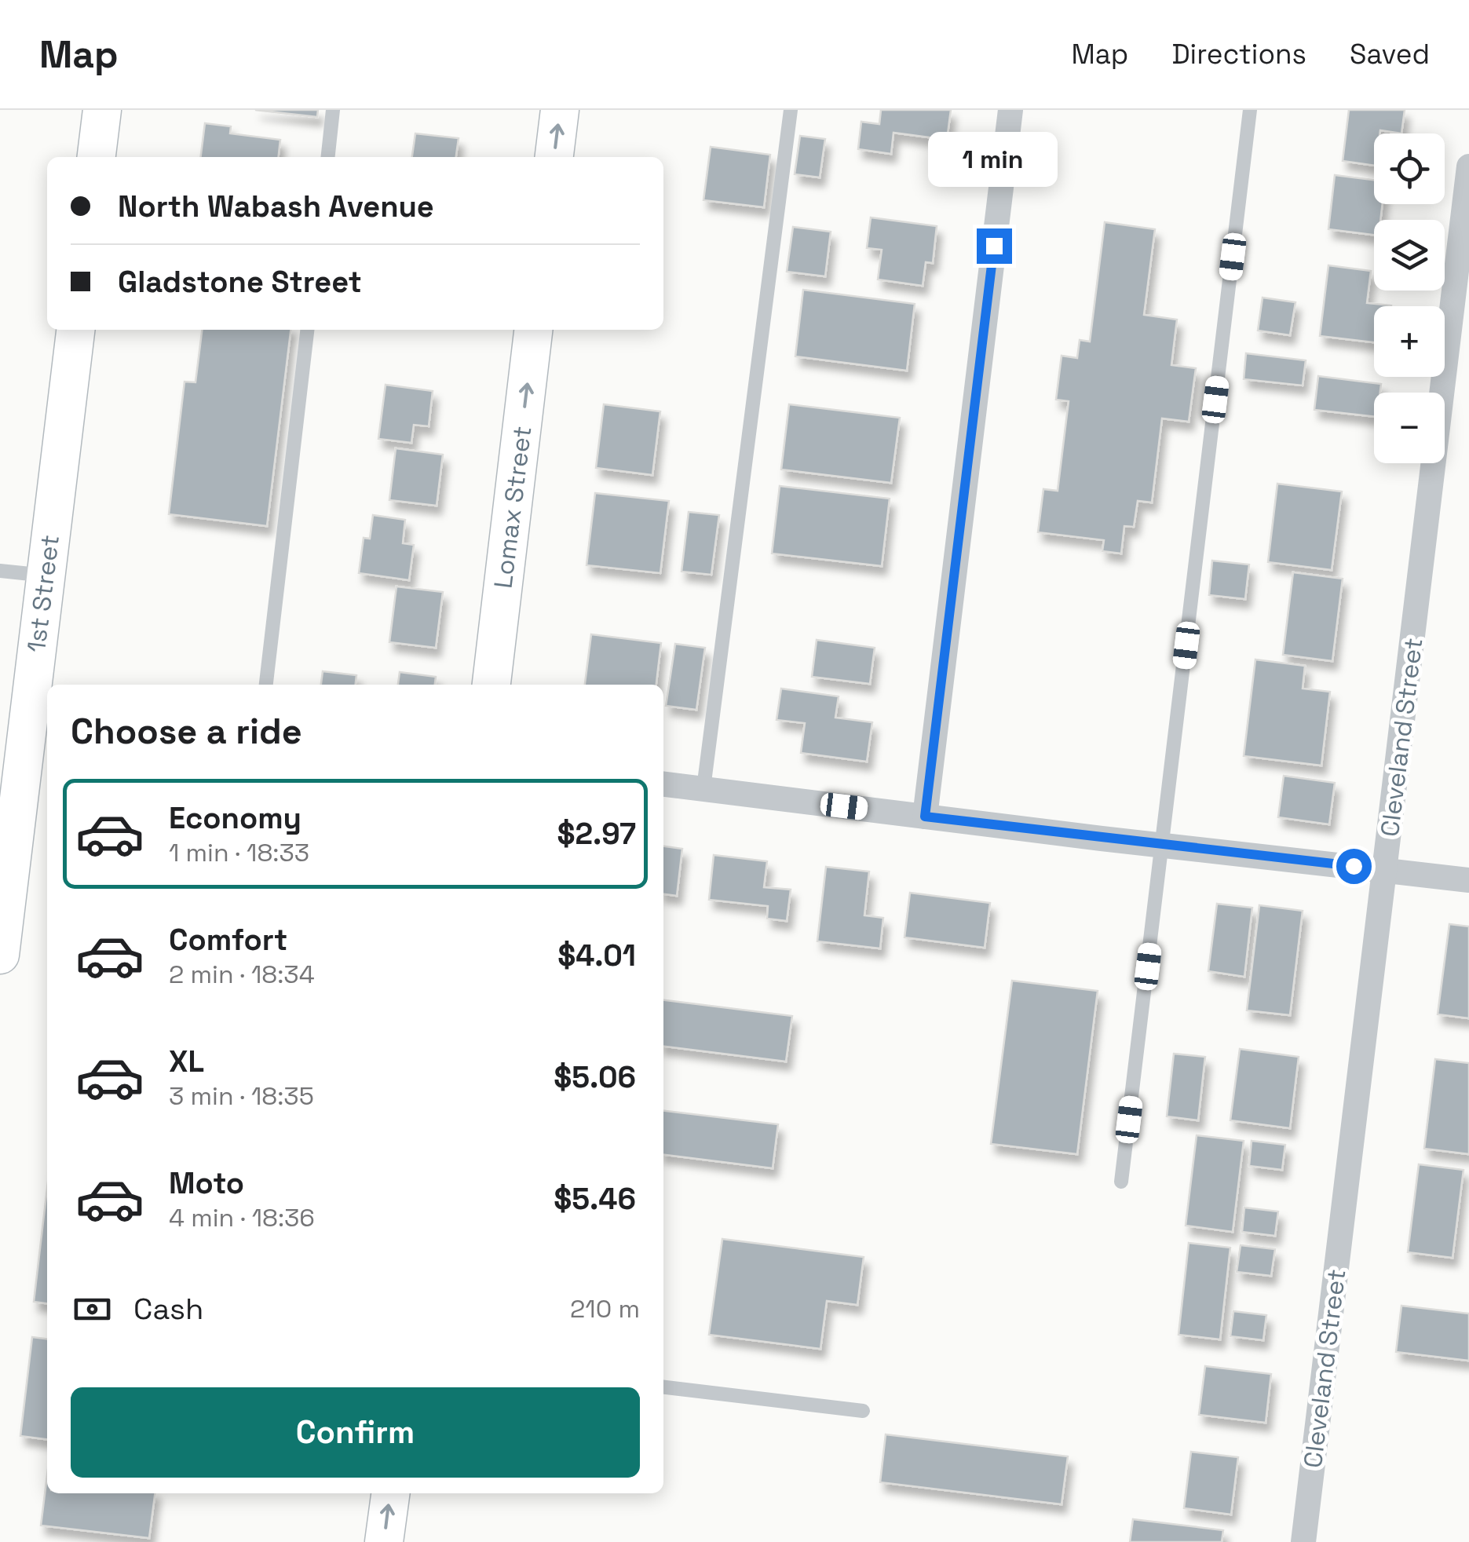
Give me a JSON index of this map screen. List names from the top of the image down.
{
  "streets": {
    "main road": ["Lomax Street", "1st Street"],
    "street": ["Cleveland Street"]
  },
  "one_way": ["Lomax Street"],
  "page": {
    "header": "Map",
    "nav": ["Map", "Directions", "Saved"],
    "bubble": "1 min",
    "map_buttons": ["+", "−"],
    "banner": ["North Wabash Avenue", "Gladstone Street"],
    "heading": "Choose a ride",
    "list": [
      {
        "name": "Economy",
        "note": "1 min · 18:33",
        "value": "$2.97"
      },
      {
        "name": "Comfort",
        "note": "2 min · 18:34",
        "value": "$4.01"
      },
      {
        "name": "XL",
        "note": "3 min · 18:35",
        "value": "$5.06"
      },
      {
        "name": "Moto",
        "note": "4 min · 18:36",
        "value": "$5.46"
      }
    ],
    "pay": ["Cash", "210 m"],
    "buttons": "Confirm"
  }
}
